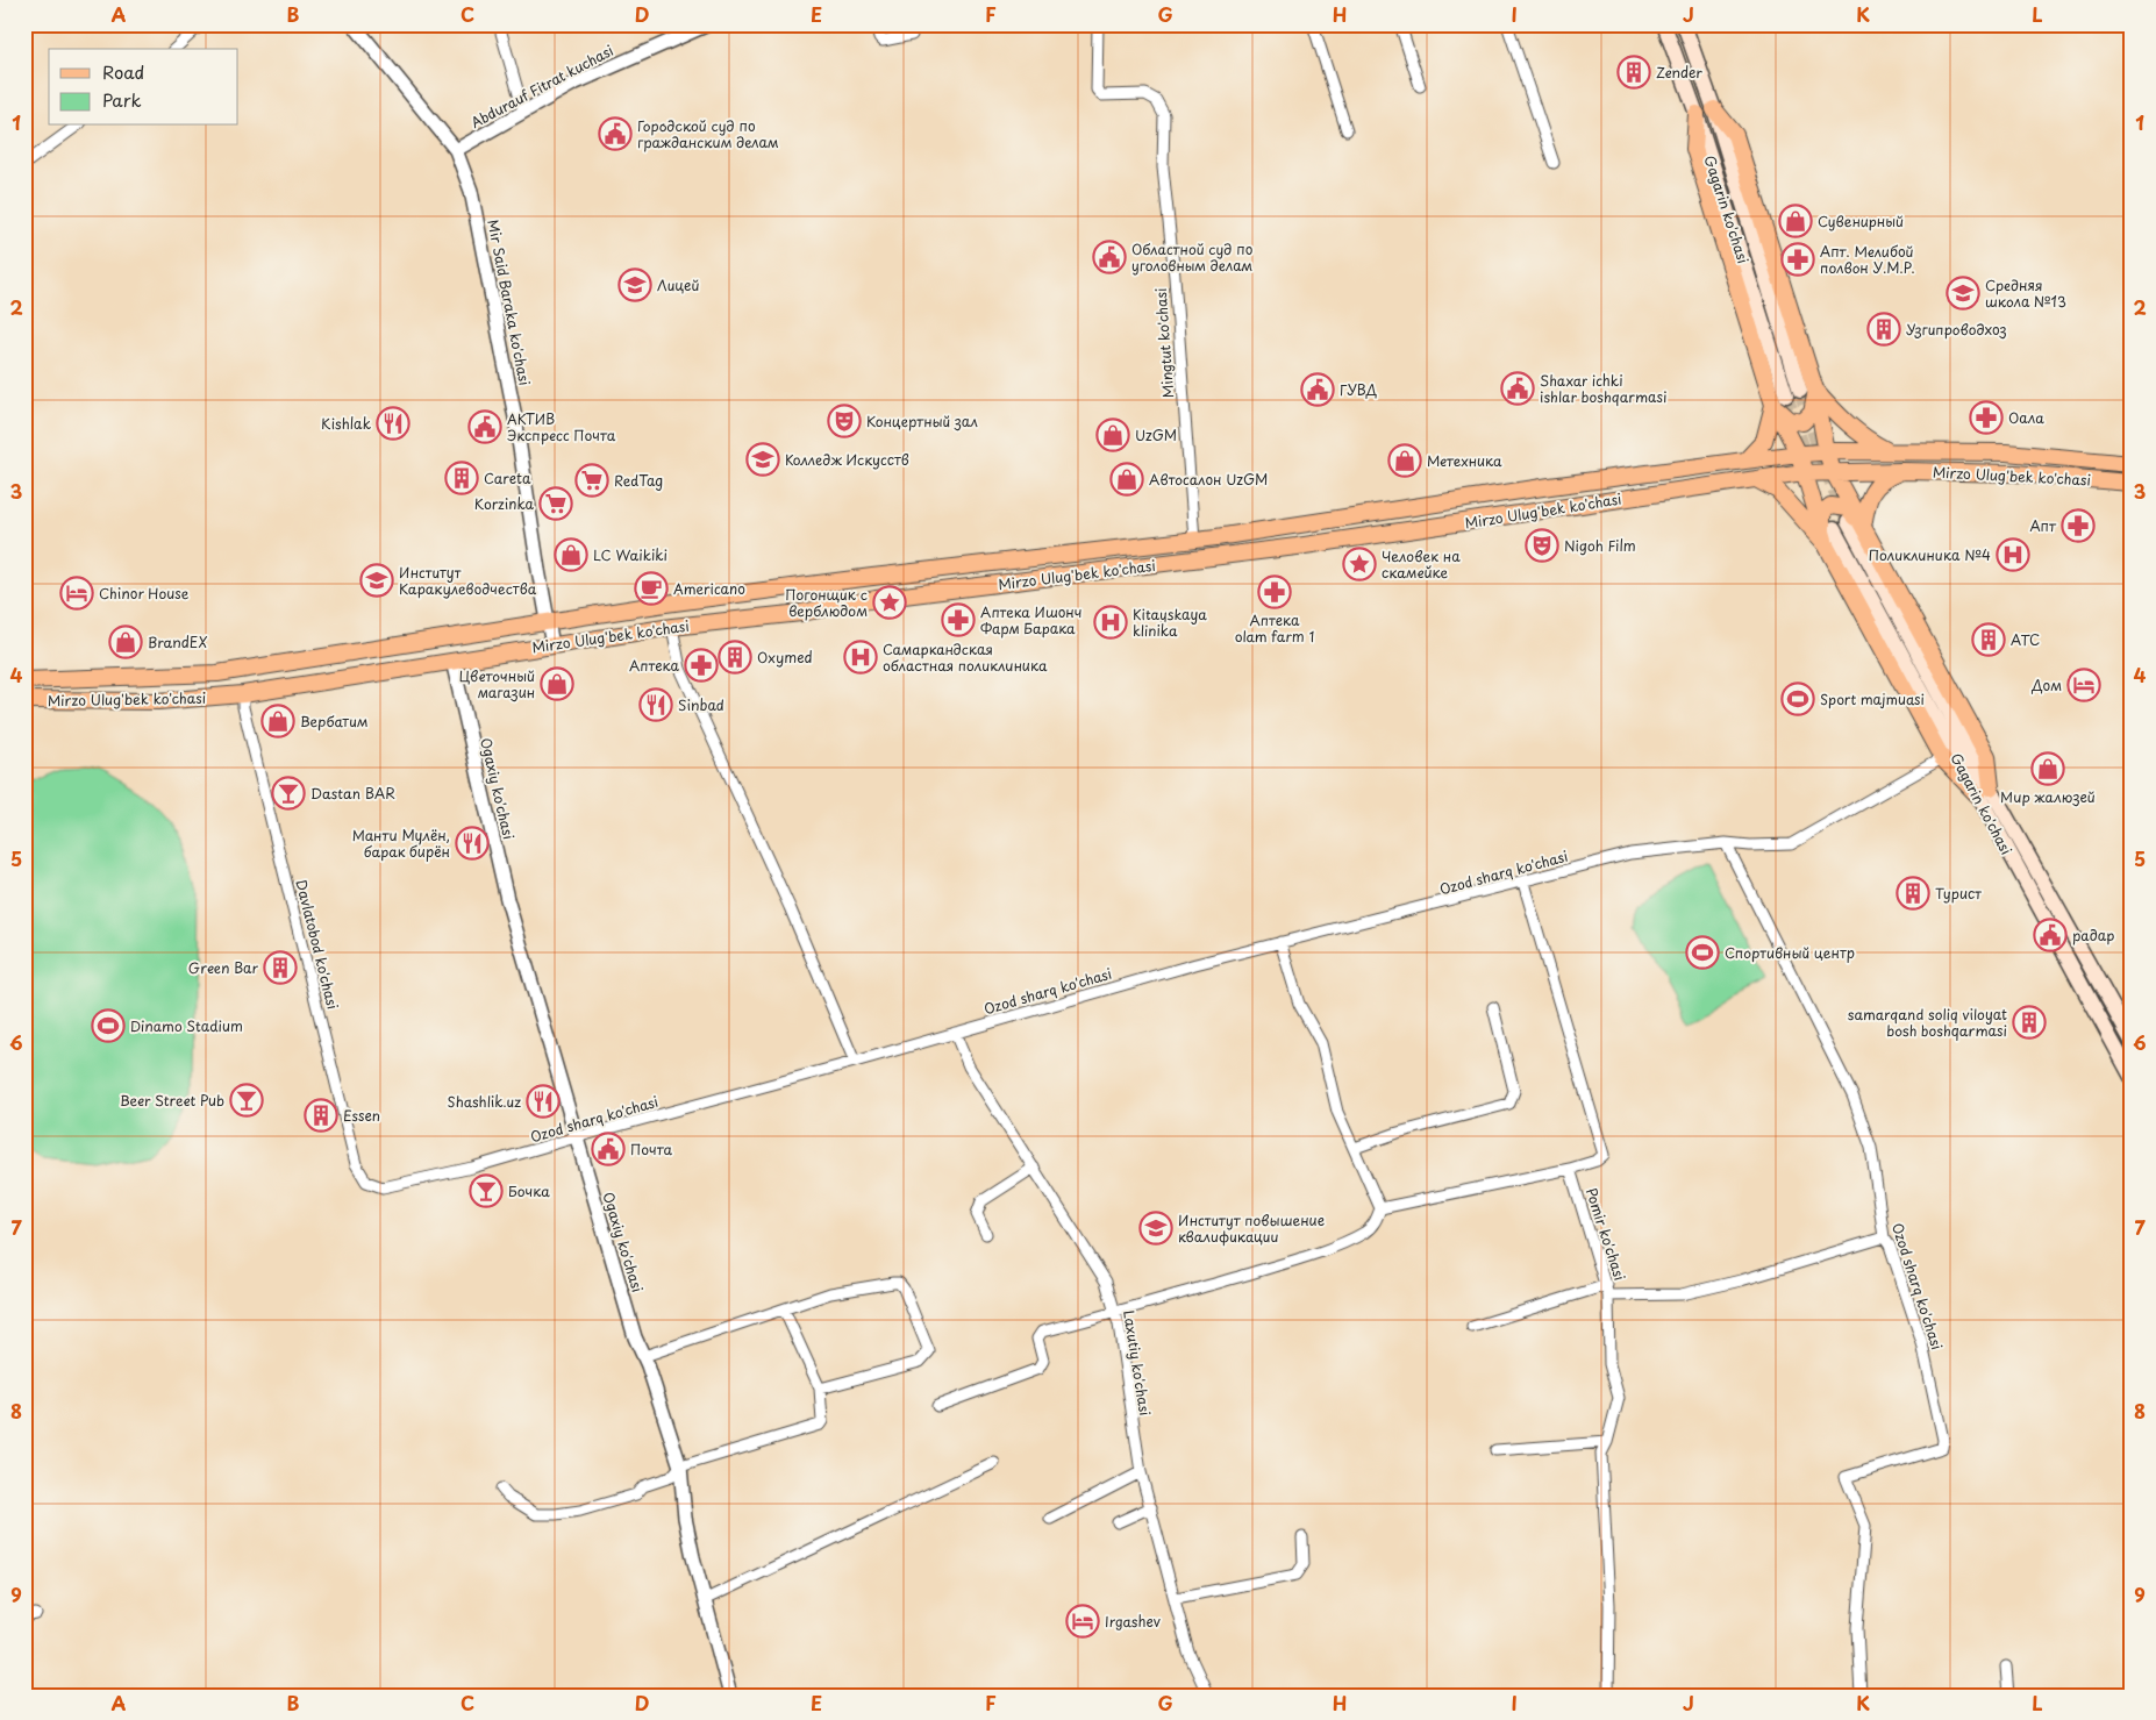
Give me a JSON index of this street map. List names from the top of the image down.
{
  "streets": {
    "main road": ["Gagarin ko'chasi", "Mirzo Ulug'bek ko'chasi"],
    "street": [
      "Abdurauf Fitrat kuchasi",
      "Mir Said Baraka ko'chasi",
      "Mingtut ko'chasi",
      "Ogaxiy ko'chasi",
      "Ozod sharq ko'chasi",
      "Davlatobod ko'chasi",
      "Pomir ko'chasi",
      "Laxutiy ko'chasi"
    ]
  },
  "crossings": [
    ["Abdurauf Fitrat kuchasi", "Mir Said Baraka ko'chasi"],
    ["Mir Said Baraka ko'chasi", "Mirzo Ulug'bek ko'chasi"],
    ["Mingtut ko'chasi", "Mirzo Ulug'bek ko'chasi"],
    ["Mirzo Ulug'bek ko'chasi", "Ogaxiy ko'chasi"],
    ["Mirzo Ulug'bek ko'chasi", "Davlatobod ko'chasi"],
    ["Ogaxiy ko'chasi", "Ozod sharq ko'chasi"],
    ["Ozod sharq ko'chasi", "Davlatobod ko'chasi"],
    ["Ozod sharq ko'chasi", "Laxutiy ko'chasi"]
  ],
  "places": {
    "building": [
      "Zender",
      "Узгипроводхоз",
      "Careta",
      "ATC",
      "Oxymed",
      "Турист",
      "Green Bar",
      "samarqand soliq viloyat bosh boshqarmasi",
      "Essen"
    ],
    "public building": [
      "Городской суд по гражданским делам",
      "Областной суд по уголовным делам",
      "Shaxar ichki ishlar boshqarmasi",
      "ГУВД",
      "АКТИВ Экспресс Почта",
      "радар",
      "Почта"
    ],
    "shop": [
      "Сувенирный",
      "UzGM",
      "Метехника",
      "Автосалон UzGM",
      "LC Waikiki",
      "BrandEX",
      "Цветочный магазин",
      "Вербатим",
      "Мир жалюзей"
    ],
    "pharmacy": [
      "Апт. Мелибой полвон У.М.Р.",
      "Оала",
      "Апт",
      "Аптека olam farm 1",
      "Аптека Ишонч Фарм Барака",
      "Аптека"
    ],
    "school or university": [
      "Лицей",
      "Средняя школа №13",
      "Колледж Искусств",
      "Институт Каракулеводчества",
      "Институт повышение квалификации"
    ],
    "theatre": ["Концертный зал", "Nigoh Film"],
    "restaurant": [
      "Kishlak",
      "Sinbad",
      "Манти Мулён, барак бирён",
      "Shashlik.uz"
    ],
    "supermarket": ["RedTag", "Korzinka"],
    "hospital": ["Поликлиника №4", "Kitayskaya klinika", "Самаркандская областная поликлиника"],
    "place": ["Человек на скамейке", "Погонщик с верблюдом"],
    "cafe": ["Americano"],
    "hotel": ["Chinor House", "Дом", "Irgashev"],
    "sports": ["Sport majmuasi", "Спортивный центр", "Dinamo Stadium"],
    "bar": ["Dastan BAR", "Beer Street Pub", "Бочка"]
  },
  "legend": ["Road", "Park"],
  "grid": {
    "columns": [
      "A",
      "B",
      "C",
      "D",
      "E",
      "F",
      "G",
      "H",
      "I",
      "J",
      "K",
      "L"
    ],
    "rows": [
      "1",
      "2",
      "3",
      "4",
      "5",
      "6",
      "7",
      "8",
      "9"
    ]
  }
}
